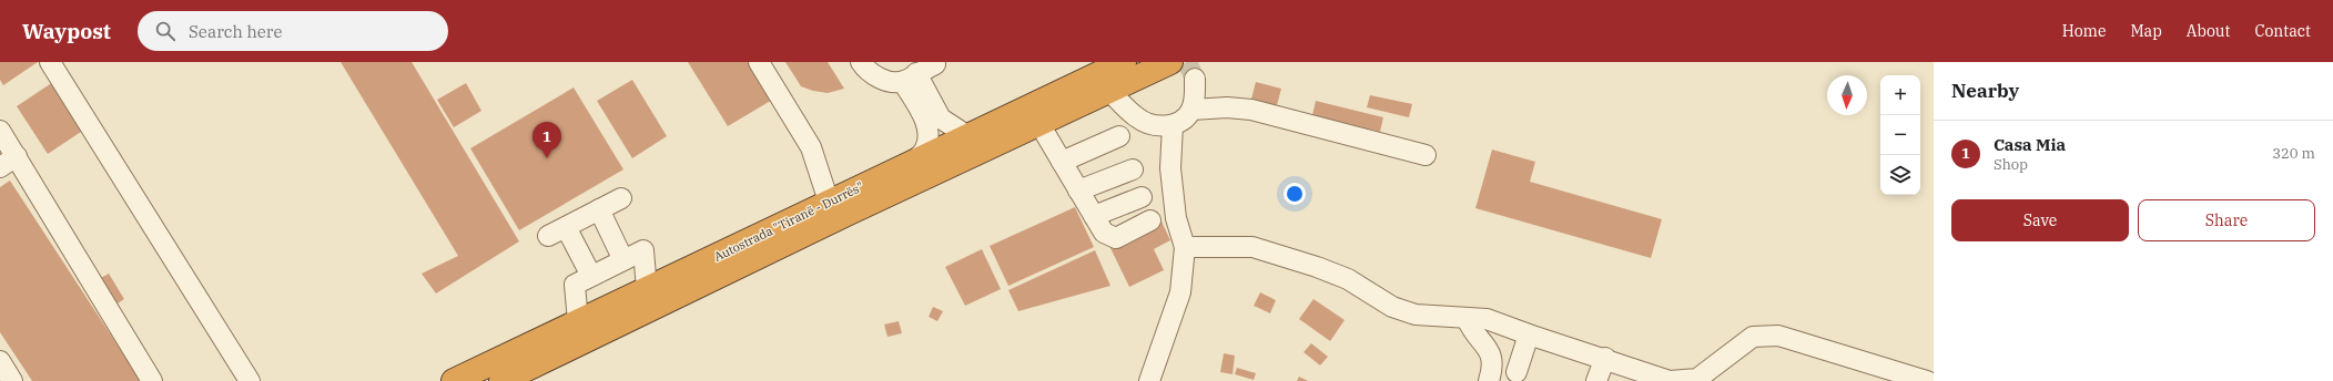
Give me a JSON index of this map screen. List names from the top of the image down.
{
  "streets": {
    "highway": ["Autostrada \"Tiranë - Durrës\""]
  },
  "north": "bottom",
  "page": {
    "header": "Waypost",
    "search": "Search here",
    "nav": [
      "Home",
      "Map",
      "About",
      "Contact"
    ],
    "heading": "Nearby",
    "map_buttons": ["+", "−"],
    "list": [
      {
        "mark": "1",
        "name": "Casa Mia",
        "note": "Shop",
        "value": "320 m"
      }
    ],
    "pins": "1",
    "buttons": ["Save", "Share"]
  }
}
